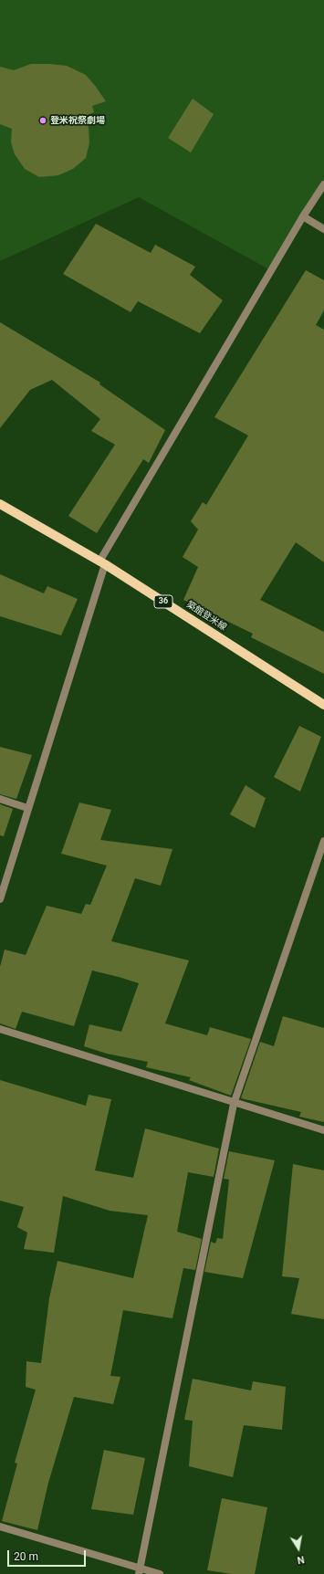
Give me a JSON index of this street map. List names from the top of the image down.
{
  "streets": {
    "main road": ["36", "築館登米線"]
  },
  "places": ["登米祝祭劇場"],
  "scale_bar": "20 m",
  "north": "bottom"
}
